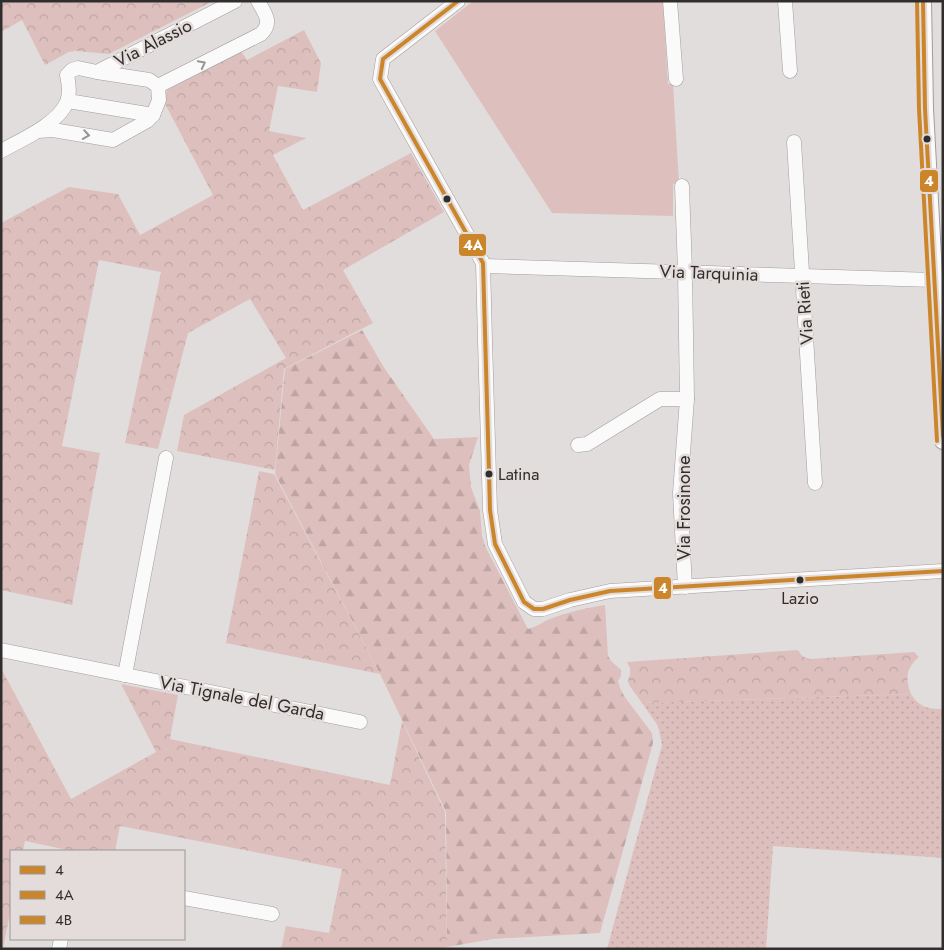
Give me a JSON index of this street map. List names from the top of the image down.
{
  "streets": {
    "street": [
      "Via Alassio",
      "Via Tarquinia",
      "Via Rieti",
      "Via Frosinone",
      "Via Tignale del Garda"
    ]
  },
  "crossings": [
    ["Via Tarquinia", "Via Rieti"],
    ["Via Tarquinia", "Via Frosinone"]
  ],
  "places": ["Latina", "Lazio"],
  "lines": ["transit line 4", "transit line 4A", "transit line 4B"],
  "legend": ["4", "4A", "4B"]
}
